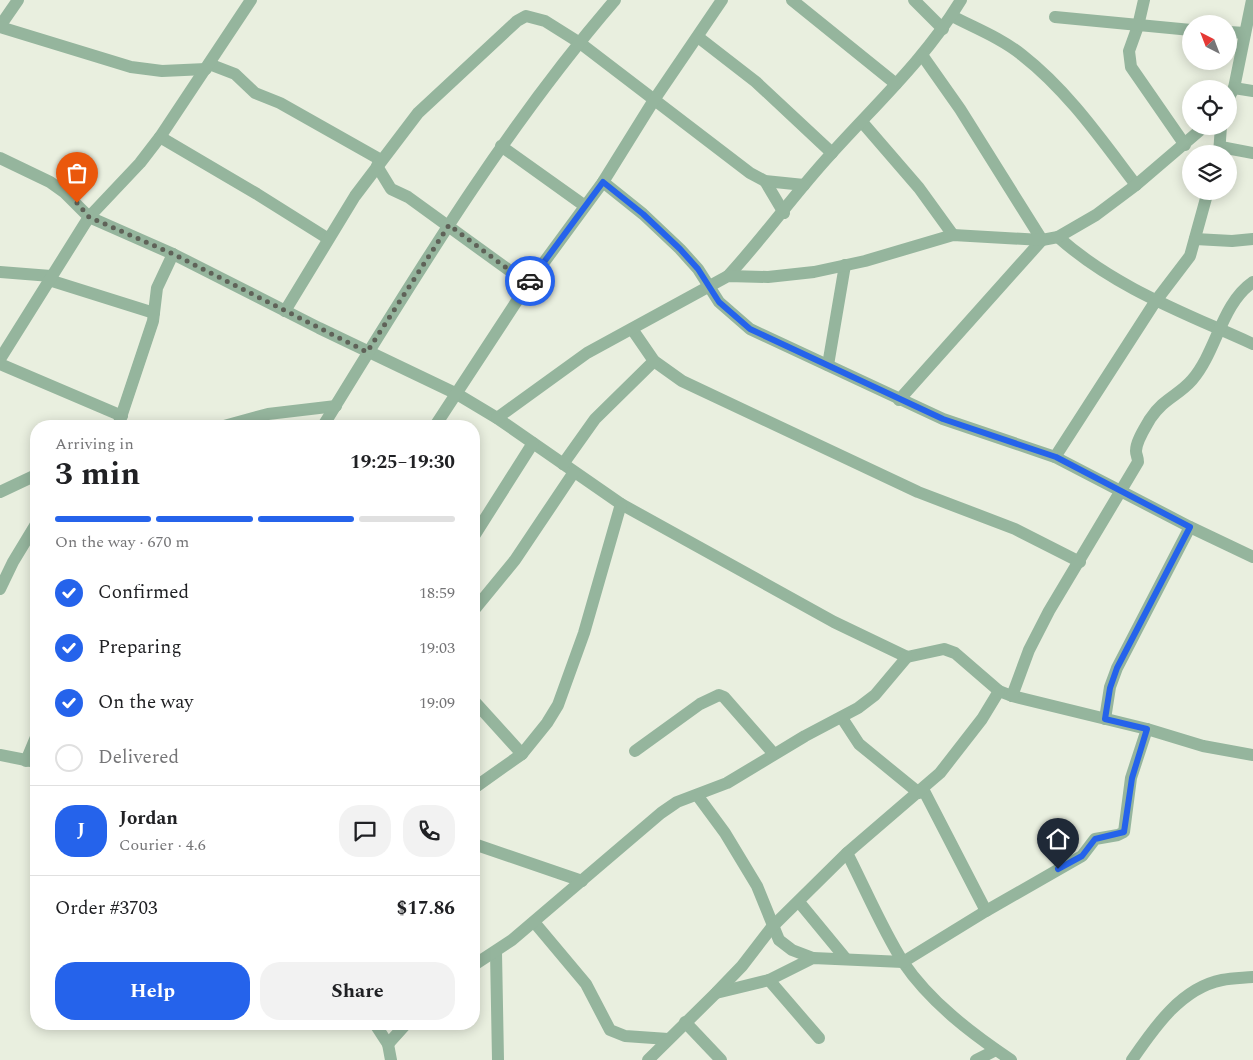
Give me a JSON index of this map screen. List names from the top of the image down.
{
  "north": "top left",
  "page": {
    "heading": ["3 min", "Arriving in", "19:25–19:30"],
    "panel": [
      "Jordan",
      "Courier · 4.6",
      "Order #3703",
      "$17.86"
    ],
    "bar": "On the way · 670 m",
    "list": [
      ["Confirmed", "18:59"],
      ["Preparing", "19:03"],
      ["On the way", "19:09"],
      "Delivered"
    ],
    "round": "J",
    "buttons": ["Help", "Share"]
  }
}
